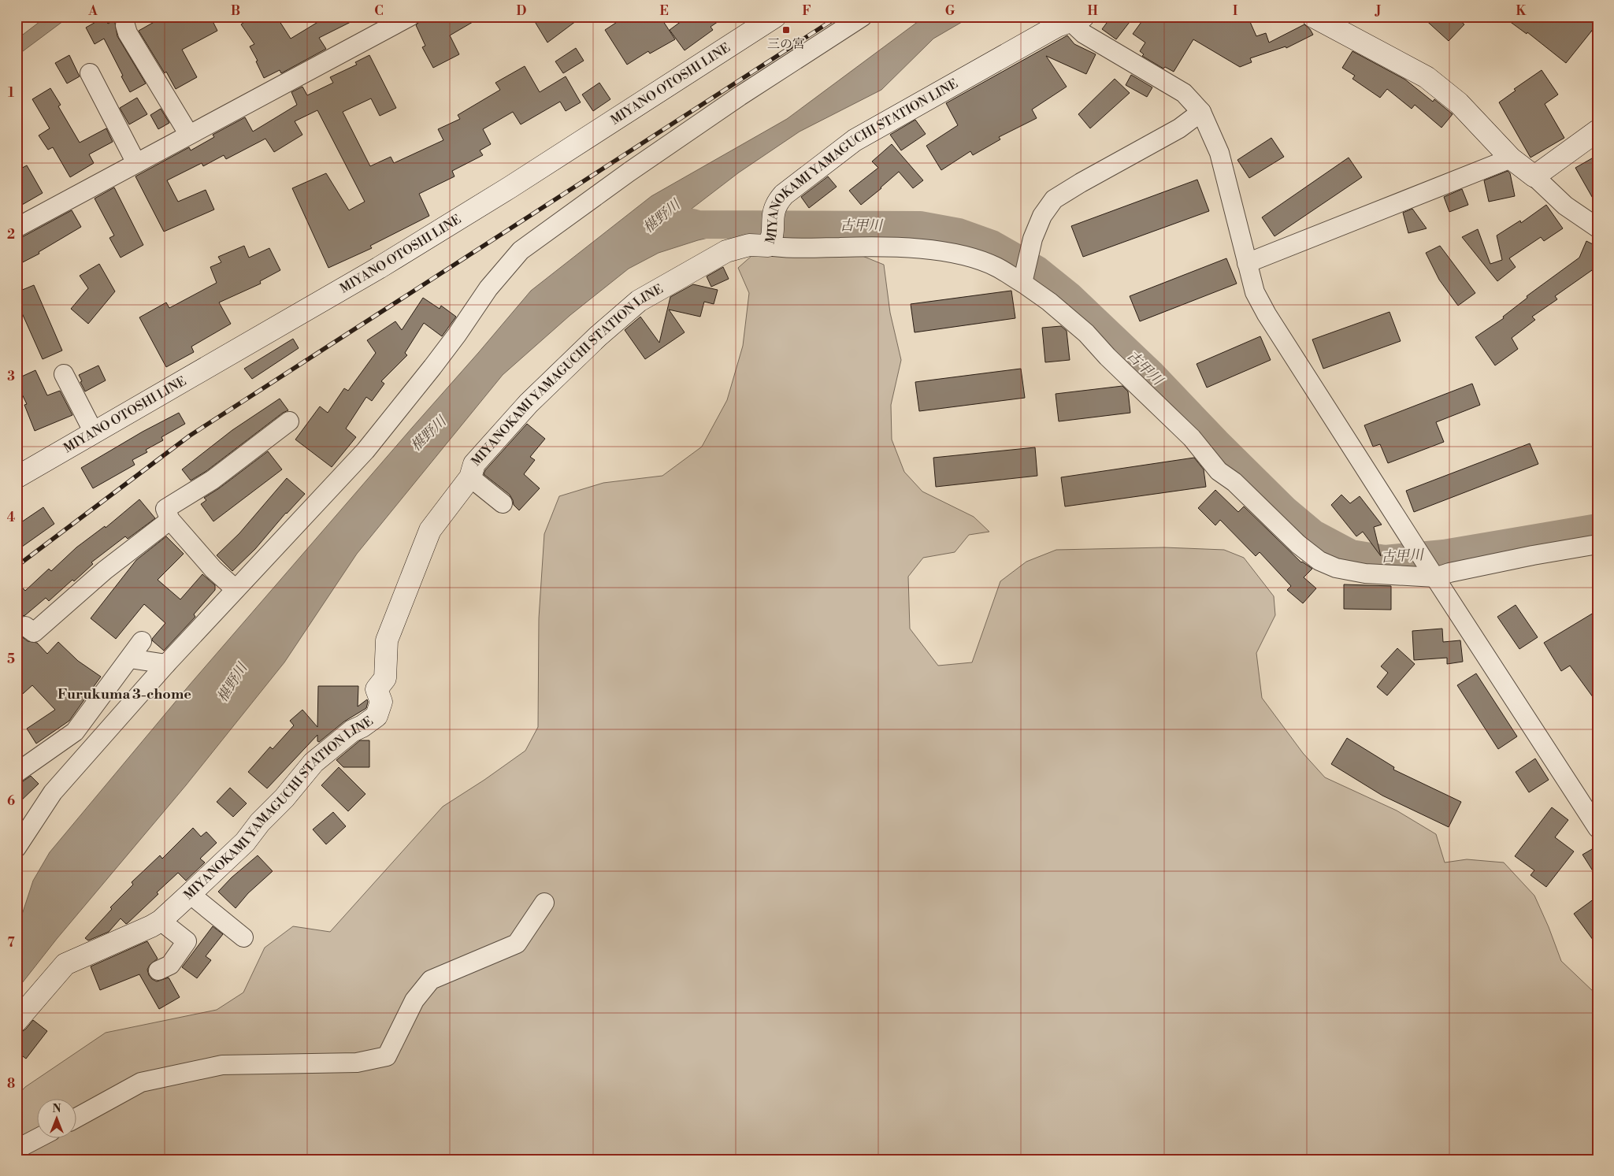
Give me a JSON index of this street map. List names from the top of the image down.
{
  "streets": {
    "main road": ["MIYANO OTOSHI LINE", "MIYANOKAMI YAMAGUCHI STATION LINE"]
  },
  "districts": ["Furukuma 3-chome"],
  "water": ["椹野川", "古甲川"],
  "places": {
    "transit": ["三の宮"]
  },
  "north": "top",
  "grid": {
    "columns": [
      "A",
      "B",
      "C",
      "D",
      "E",
      "F",
      "G",
      "H",
      "I",
      "J",
      "K"
    ],
    "rows": [
      "1",
      "2",
      "3",
      "4",
      "5",
      "6",
      "7",
      "8"
    ]
  }
}
